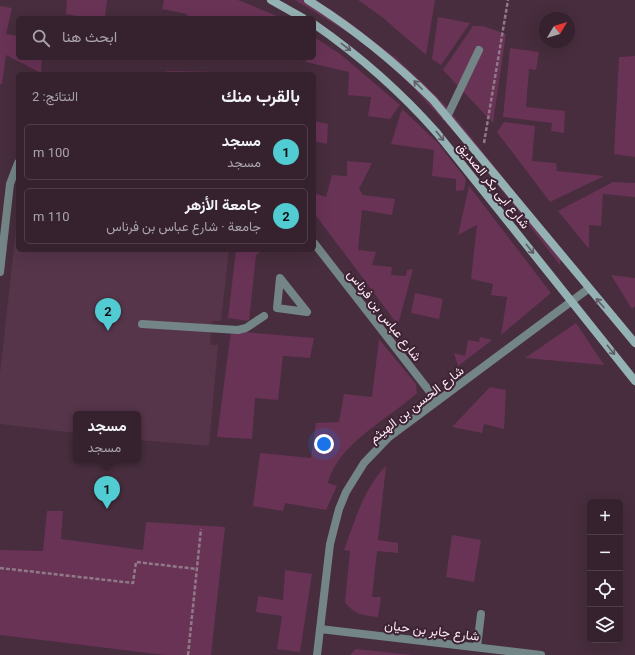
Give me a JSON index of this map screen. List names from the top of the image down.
{
  "streets": {
    "main road": ["شارع ابى بكر الصديق"],
    "street": ["شارع عباس بن فرناس", "شارع الحسن بن الهيثم", "شارع جابر بن حيان"]
  },
  "crossings": [
    ["شارع ابى بكر الصديق", "شارع الحسن بن الهيثم"],
    ["شارع عباس بن فرناس", "شارع الحسن بن الهيثم"],
    ["شارع الحسن بن الهيثم", "شارع جابر بن حيان"]
  ],
  "north": "top right",
  "page": {
    "search": "ابحث هنا",
    "heading": ["بالقرب منك", "النتائج: 2"],
    "list": [
      {
        "mark": "1",
        "name": "مسجد",
        "note": "مسجد",
        "value": "100 m"
      },
      {
        "mark": "2",
        "name": "جامعة الأزهر",
        "note": "جامعة · شارع عباس بن فرناس",
        "value": "110 m"
      }
    ],
    "pins": ["2", "1"],
    "popup": ["مسجد", "مسجد"],
    "map_buttons": ["+", "−"]
  }
}
